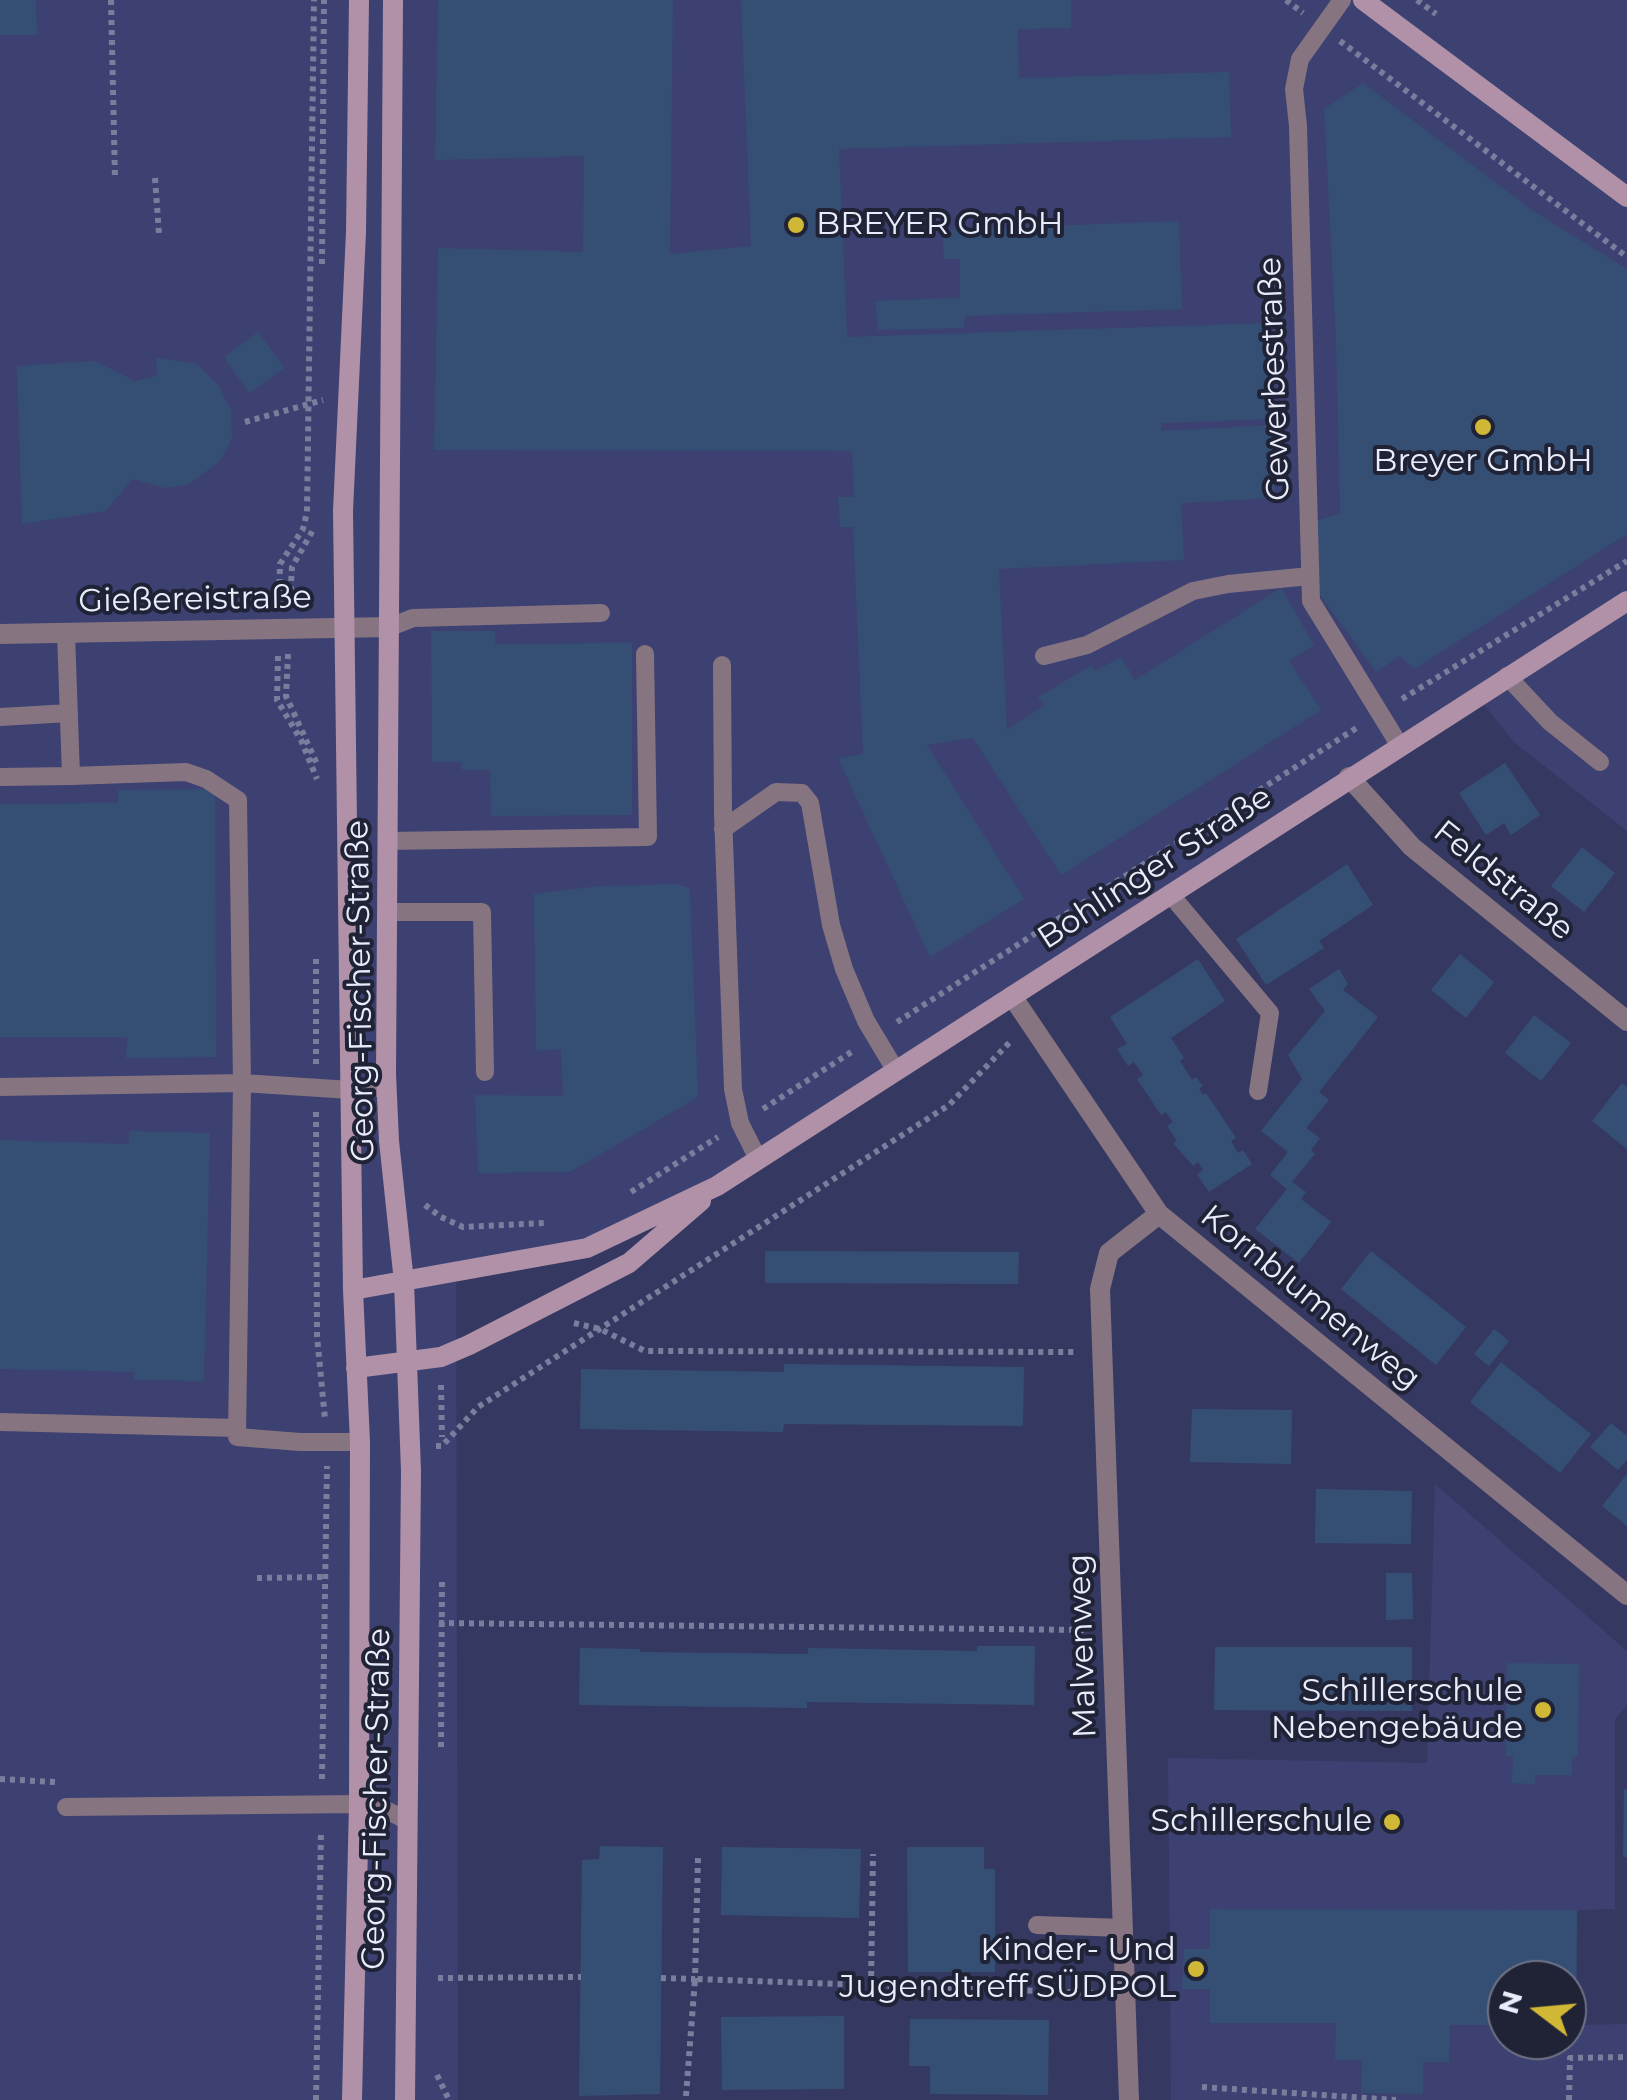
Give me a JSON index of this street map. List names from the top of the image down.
{
  "streets": {
    "main road": ["Bohlinger Straße", "Georg-Fischer-Straße"],
    "street": [
      "Gießereistraße",
      "Feldstraße",
      "Kornblumenweg",
      "Malvenweg"
    ],
    "lane": ["Gewerbestraße"]
  },
  "crossings": [
    ["Gewerbestraße", "Bohlinger Straße"],
    ["Gießereistraße", "Georg-Fischer-Straße"],
    ["Bohlinger Straße", "Feldstraße"],
    ["Bohlinger Straße", "Georg-Fischer-Straße"],
    ["Bohlinger Straße", "Kornblumenweg"],
    ["Kornblumenweg", "Malvenweg"]
  ],
  "places": [
    "BREYER GmbH",
    "Breyer GmbH",
    "Schillerschule Nebengebäude",
    "Schillerschule",
    "Kinder- Und Jugendtreff SÜDPOL"
  ],
  "north": "left"
}
